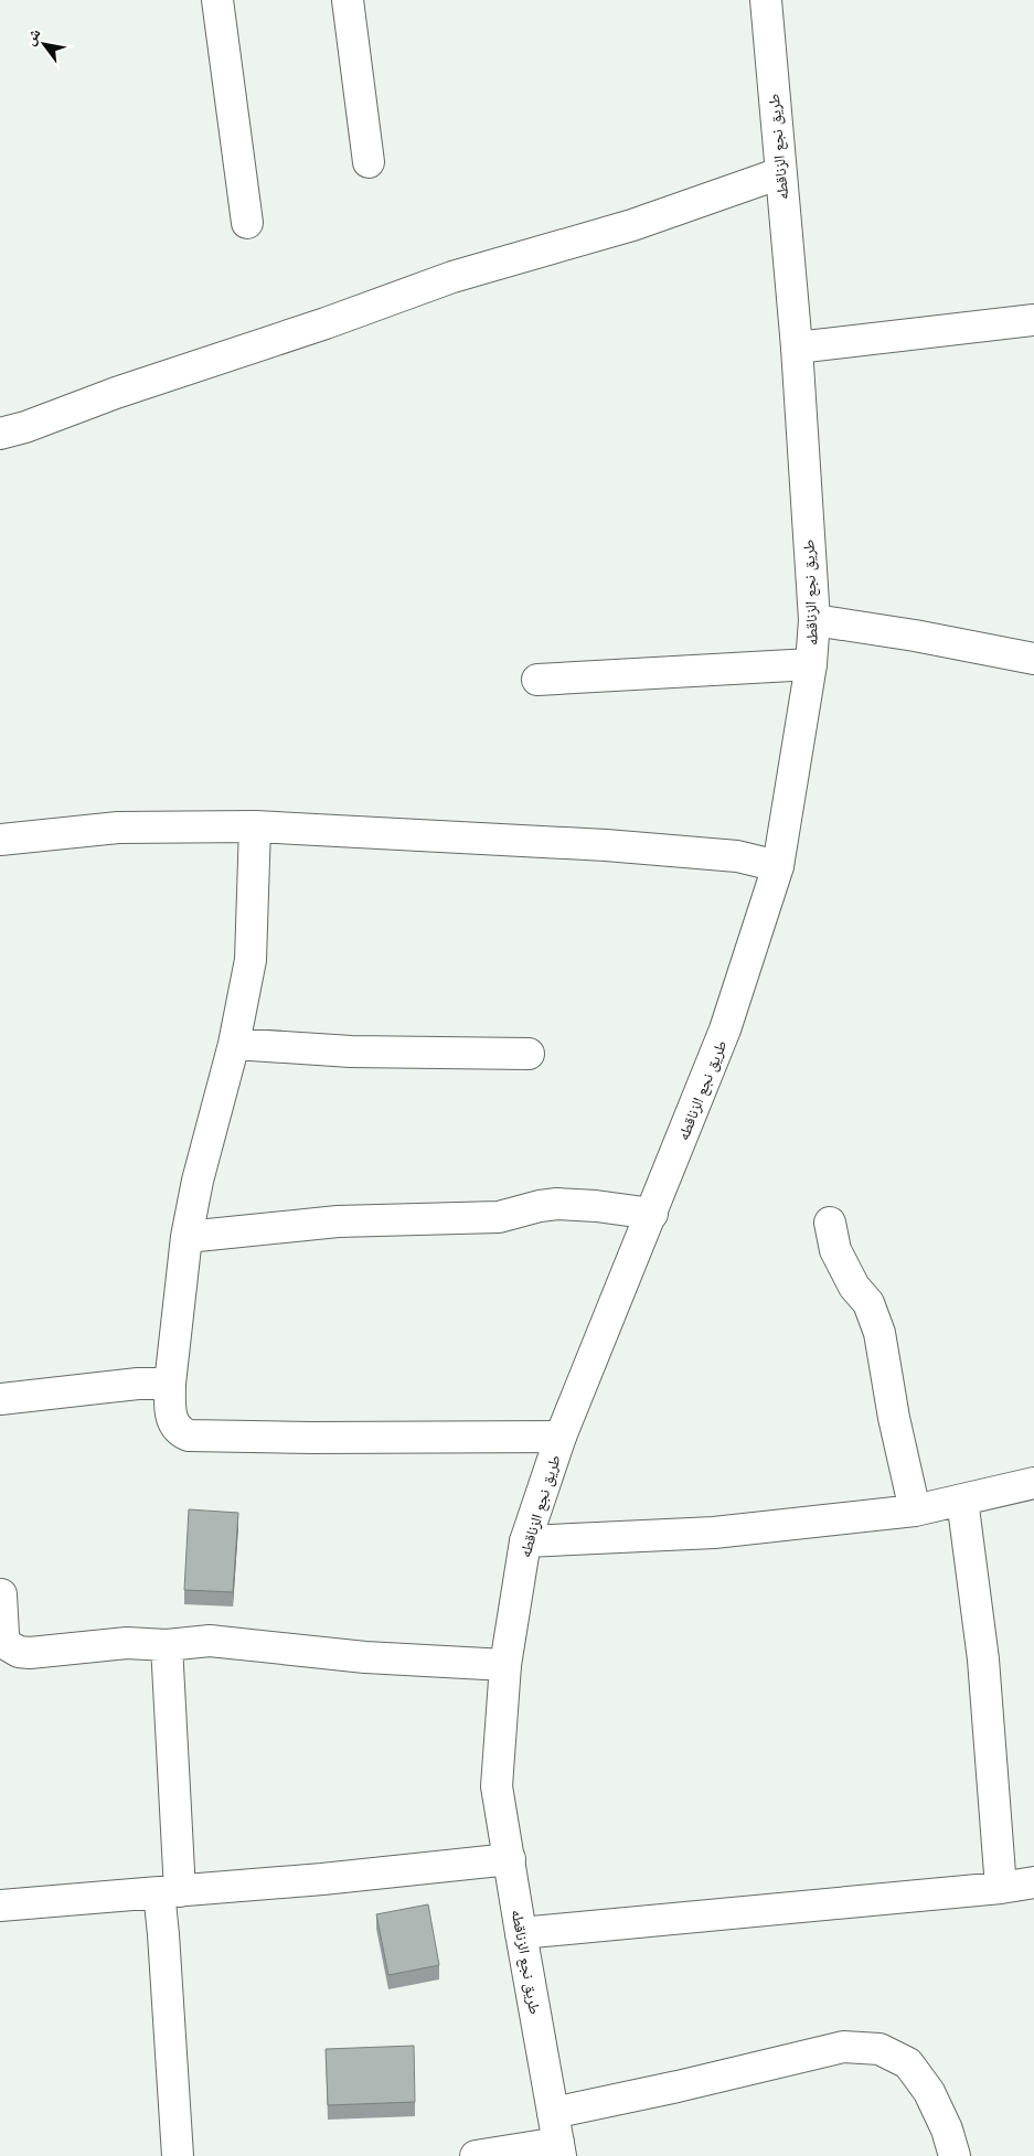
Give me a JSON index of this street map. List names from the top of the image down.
{
  "streets": {
    "street": ["طريق نجع الزناقطه"]
  },
  "north": "top left"
}
